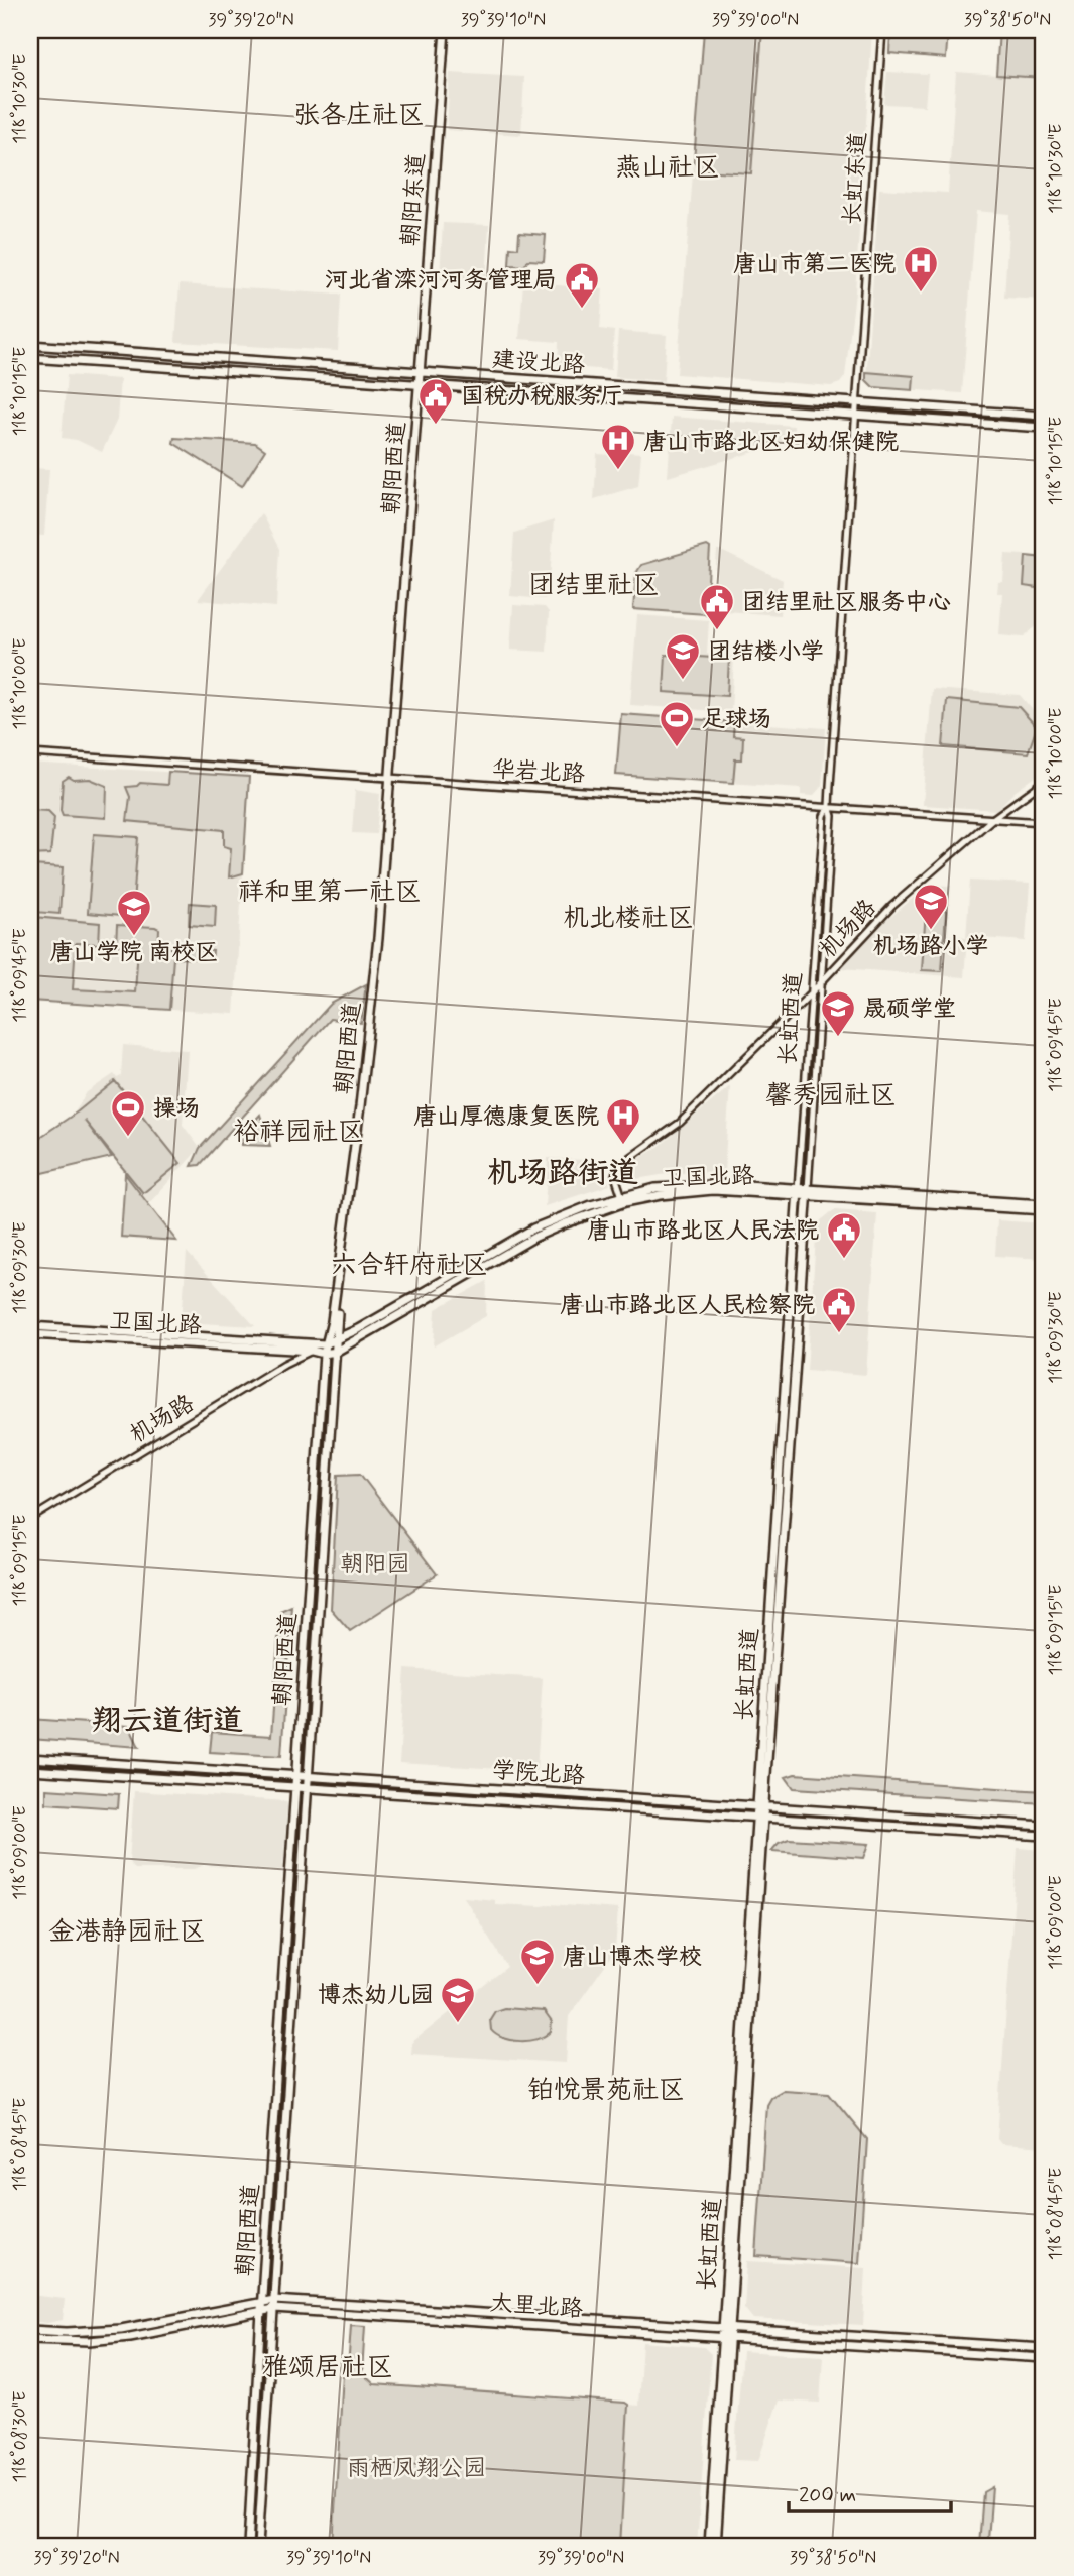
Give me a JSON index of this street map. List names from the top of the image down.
{
  "streets": {
    "main road": [
      "朝阳东道",
      "建设北路",
      "朝阳西道",
      "长虹西道",
      "卫国北路",
      "学院北路",
      "大里北路"
    ],
    "street": ["长虹东道", "华岩北路", "机场路"]
  },
  "crossings": [
    ["长虹东道", "建设北路"],
    ["长虹东道", "长虹西道"],
    ["朝阳东道", "建设北路"],
    ["朝阳东道", "朝阳西道"],
    ["建设北路", "朝阳西道"],
    ["建设北路", "长虹西道"],
    ["朝阳西道", "华岩北路"],
    ["朝阳西道", "卫国北路"],
    ["朝阳西道", "学院北路"],
    ["朝阳西道", "大里北路"],
    ["华岩北路", "机场路"],
    ["华岩北路", "长虹西道"],
    ["机场路", "长虹西道"],
    ["机场路", "卫国北路"],
    ["长虹西道", "卫国北路"],
    ["长虹西道", "学院北路"],
    ["长虹西道", "大里北路"]
  ],
  "districts": [
    "张各庄社区",
    "燕山社区",
    "团结里社区",
    "祥和里第一社区",
    "机北楼社区",
    "馨秀园社区",
    "裕祥园社区",
    "机场路街道",
    "六合轩府社区",
    "翔云道街道",
    "金港静园社区",
    "铂悦景苑社区",
    "雅颂居社区"
  ],
  "parks": ["朝阳园", "雨栖凤翔公园"],
  "places": {
    "hospital": ["唐山市第二医院", "唐山市路北区妇幼保健院", "唐山厚德康复医院"],
    "public building": [
      "河北省滦河河务管理局",
      "国税办税服务厅",
      "团结里社区服务中心",
      "唐山市路北区人民法院",
      "唐山市路北区人民检察院"
    ],
    "school or university": [
      "团结楼小学",
      "机场路小学",
      "唐山学院 南校区",
      "晟硕学堂",
      "唐山博杰学校",
      "博杰幼儿园"
    ],
    "sports": ["足球场", "操场"]
  },
  "scale_bar": "200 m",
  "coordinates": [
    "39°39'20\"N",
    "39°39'10\"N",
    "39°39'00\"N",
    "39°38'50\"N",
    "118°10'30\"E",
    "118°10'15\"E",
    "118°10'00\"E",
    "118°09'45\"E",
    "118°09'30\"E",
    "118°09'15\"E",
    "118°09'00\"E",
    "118°08'45\"E",
    "118°08'30\"E"
  ]
}
